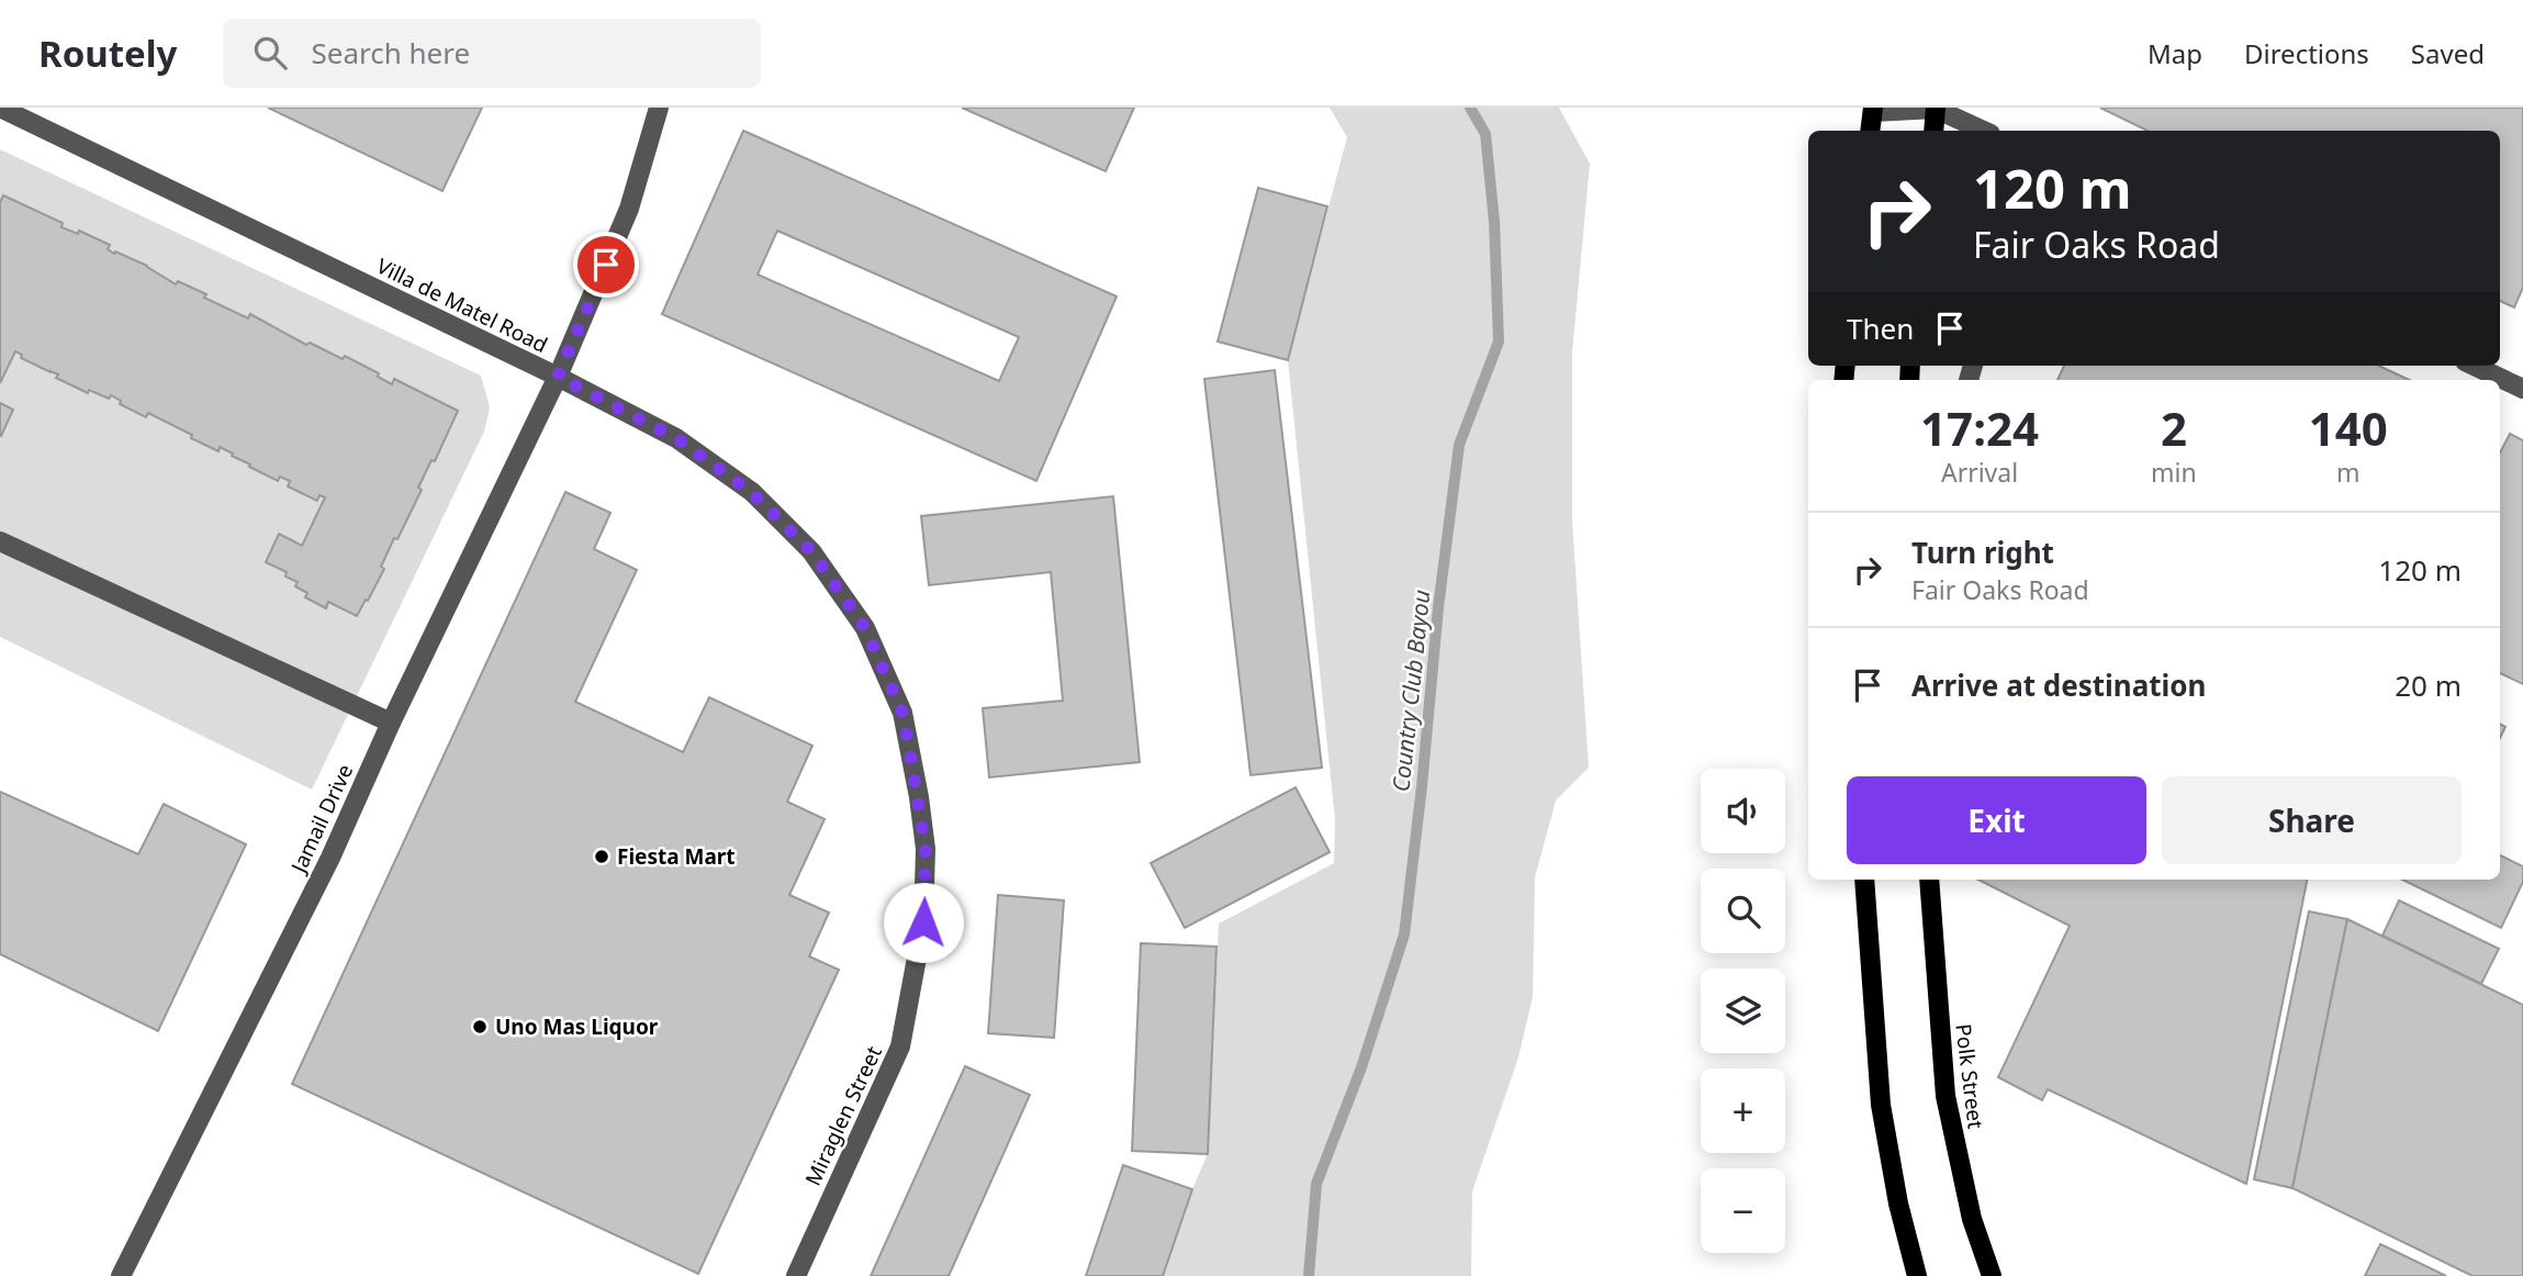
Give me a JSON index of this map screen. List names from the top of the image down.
{
  "streets": {
    "main road": ["Polk Street"],
    "street": ["Villa de Matel Road", "Jamail Drive", "Miraglen Street"]
  },
  "crossings": [
    ["Villa de Matel Road", "Jamail Drive"],
    ["Villa de Matel Road", "Miraglen Street"]
  ],
  "water": ["Country Club Bayou"],
  "places": ["Fiesta Mart", "Uno Mas Liquor"],
  "page": {
    "header": "Routely",
    "search": "Search here",
    "nav": ["Map", "Directions", "Saved"],
    "turn": ["120 m", "Fair Oaks Road"],
    "then": "Then",
    "eta": [
      "17:24",
      "Arrival",
      "2",
      "min",
      "140",
      "m"
    ],
    "list": [
      {
        "name": "Turn right",
        "note": "Fair Oaks Road",
        "value": "120 m"
      },
      {
        "name": "Arrive at destination",
        "value": "20 m"
      }
    ],
    "buttons": ["Exit", "Share"],
    "map_buttons": ["+", "−"]
  }
}
